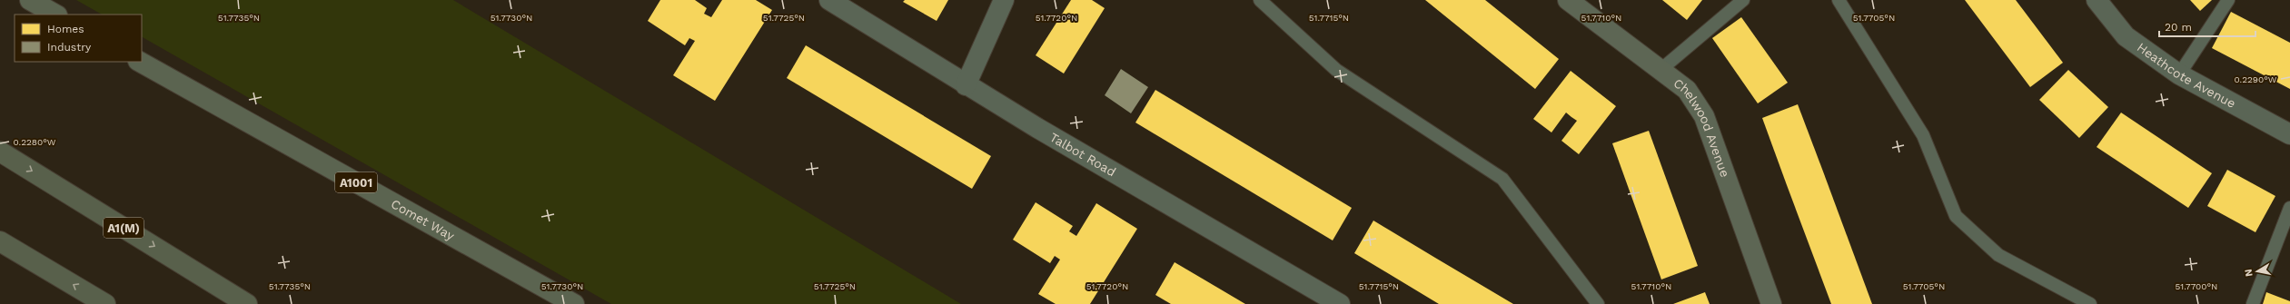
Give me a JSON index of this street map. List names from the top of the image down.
{
  "streets": {
    "highway": ["A1(M)"],
    "main road": ["A1001", "Comet Way"],
    "street": ["Heathcote Avenue", "Chelwood Avenue", "Talbot Road"]
  },
  "legend": ["Homes", "Industry"],
  "scale_bar": "20 m",
  "north": "left",
  "coordinates": [
    "51.7735°N",
    "51.7730°N",
    "51.7725°N",
    "51.7720°N",
    "51.7715°N",
    "51.7710°N",
    "51.7705°N",
    "0.2290°W",
    "0.2280°W",
    "51.7700°N"
  ]
}
